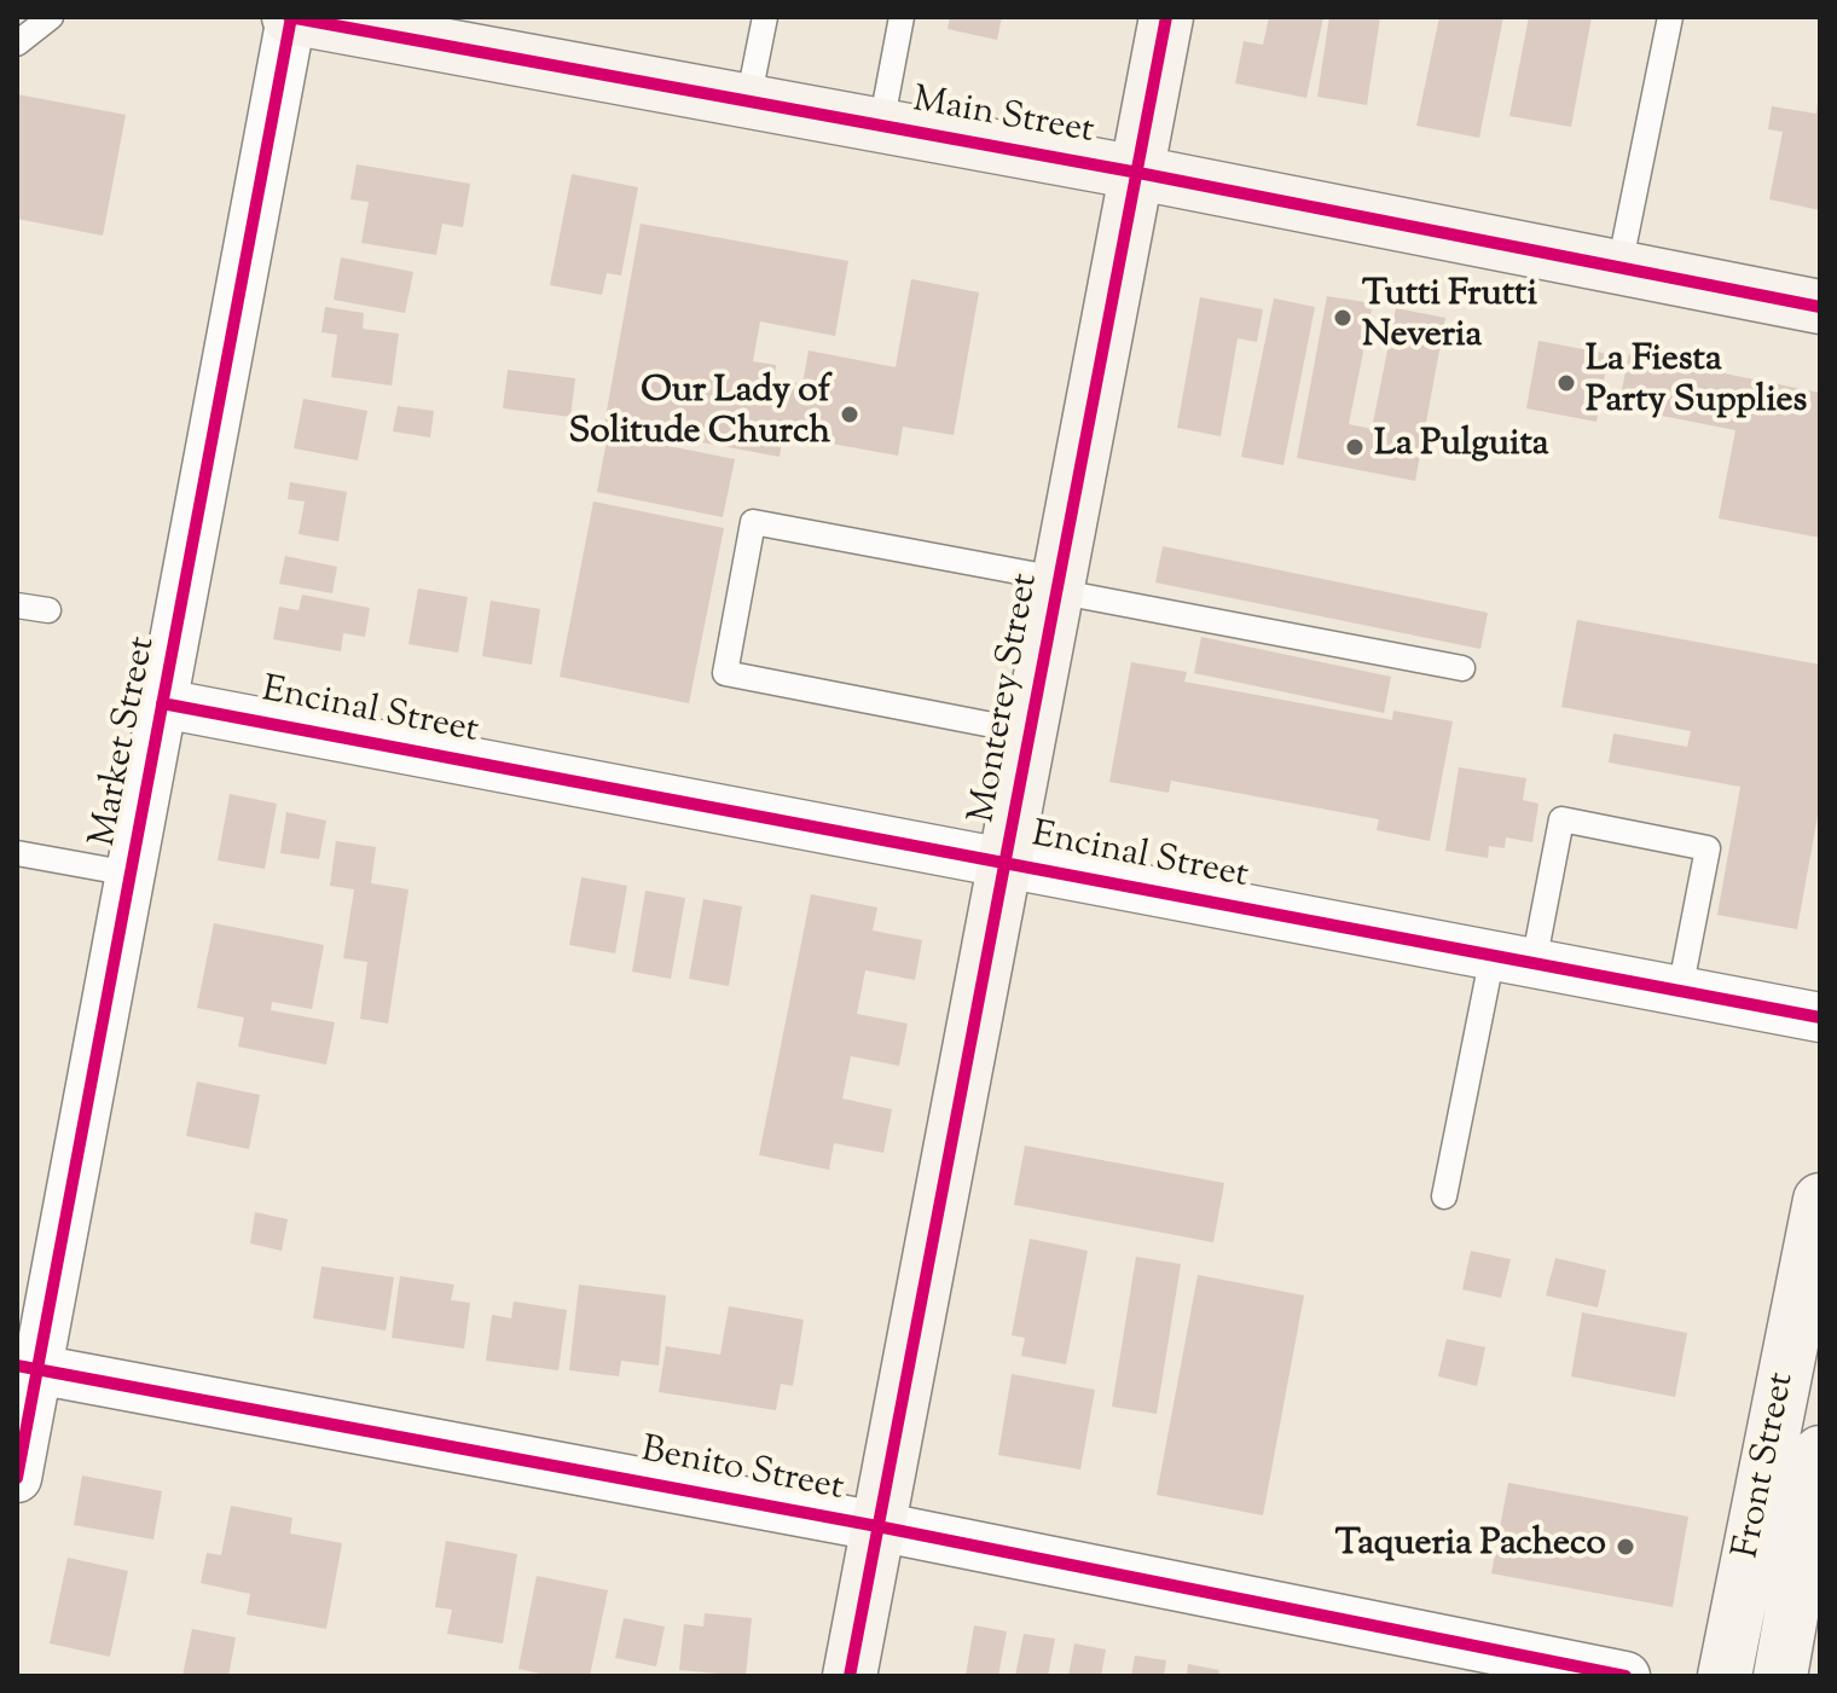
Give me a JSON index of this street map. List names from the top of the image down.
{
  "streets": {
    "street": [
      "Main Street",
      "Monterey Street",
      "Encinal Street",
      "Market Street",
      "Front Street",
      "Benito Street"
    ]
  },
  "crossings": [
    ["Main Street", "Monterey Street"],
    ["Main Street", "Market Street"],
    ["Monterey Street", "Encinal Street"],
    ["Monterey Street", "Benito Street"],
    ["Encinal Street", "Market Street"],
    ["Market Street", "Benito Street"]
  ],
  "places": [
    "Tutti Frutti Neveria",
    "La Fiesta Party Supplies",
    "Our Lady of Solitude Church",
    "La Pulguita",
    "Taqueria Pacheco"
  ]
}
